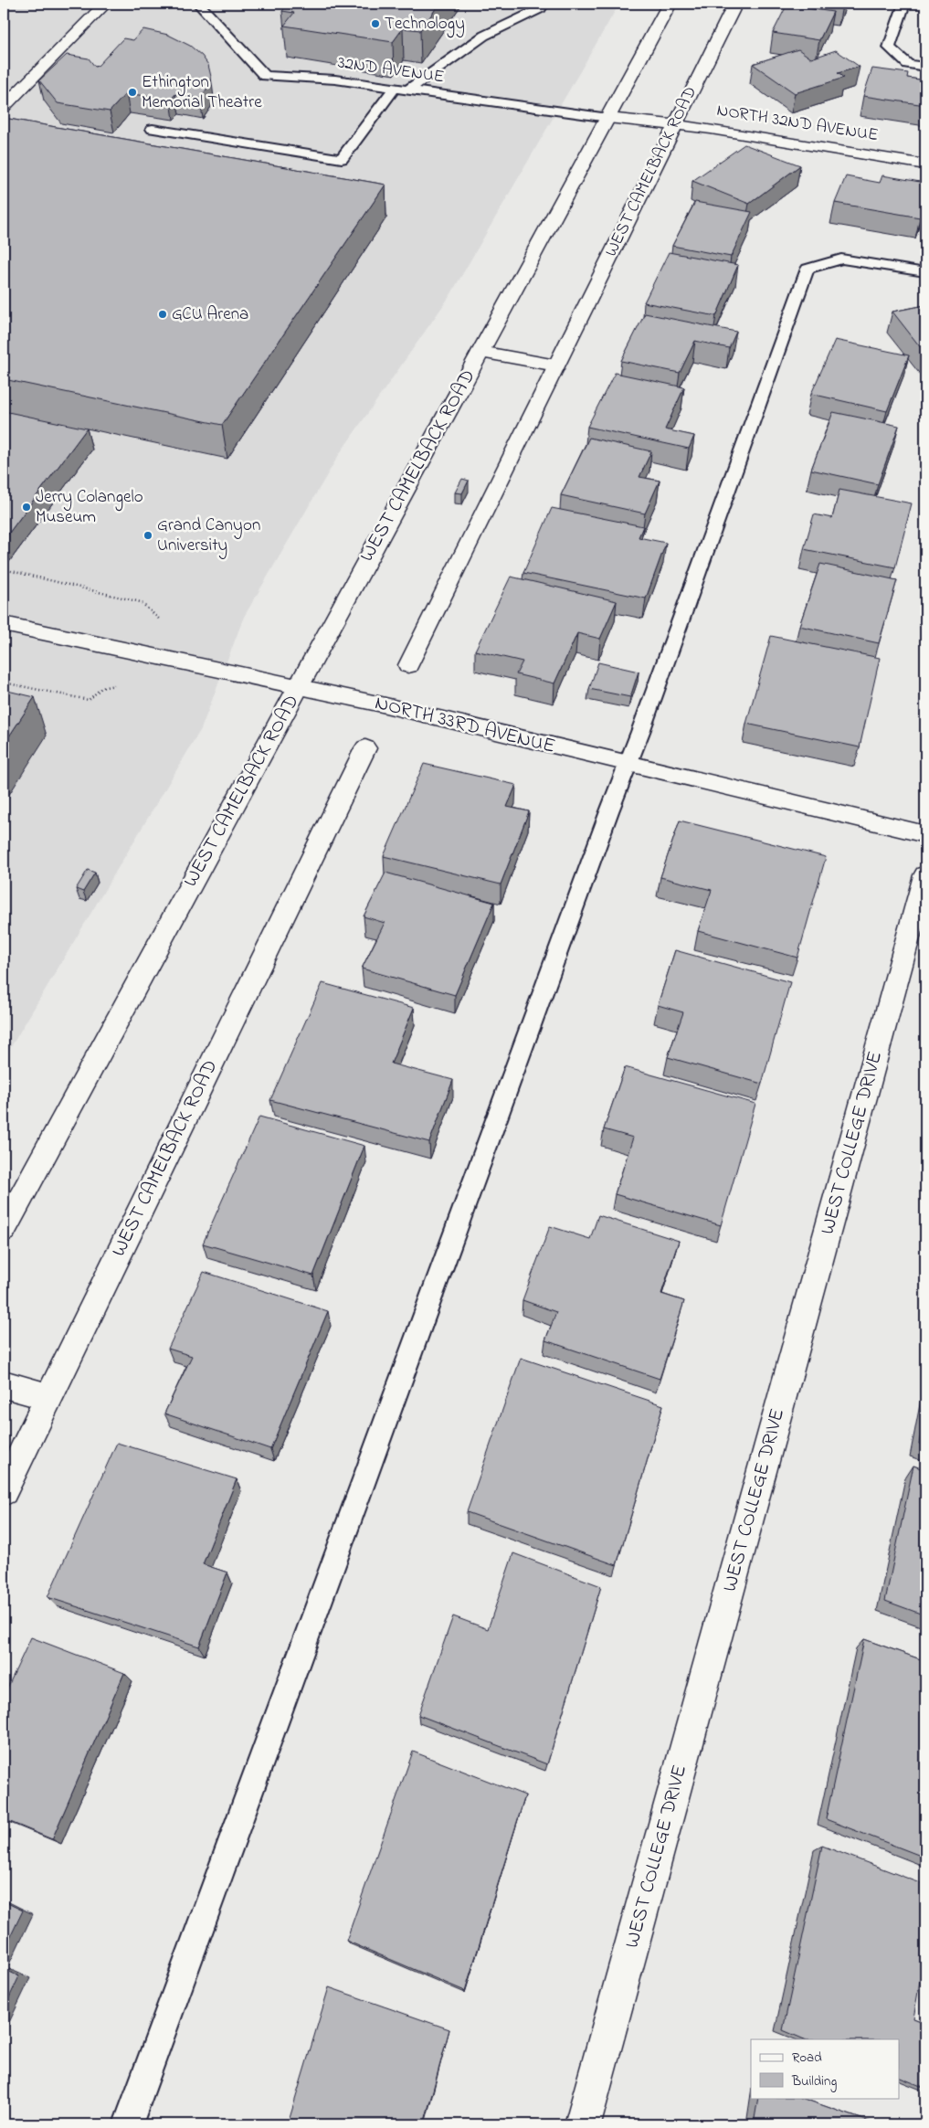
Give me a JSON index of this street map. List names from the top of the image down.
{
  "streets": {
    "street": [
      "NORTH 32ND AVENUE",
      "WEST CAMELBACK ROAD",
      "NORTH 33RD AVENUE",
      "WEST COLLEGE DRIVE"
    ],
    "lane": ["32ND AVENUE"]
  },
  "crossings": [
    ["32ND AVENUE", "NORTH 32ND AVENUE"],
    ["32ND AVENUE", "WEST CAMELBACK ROAD"],
    ["NORTH 32ND AVENUE", "WEST CAMELBACK ROAD"],
    ["WEST CAMELBACK ROAD", "NORTH 33RD AVENUE"]
  ],
  "places": [
    "Technology",
    "Ethington Memorial Theatre",
    "GCU Arena",
    "Jerry Colangelo Museum",
    "Grand Canyon University"
  ],
  "legend": ["Road", "Building"]
}
